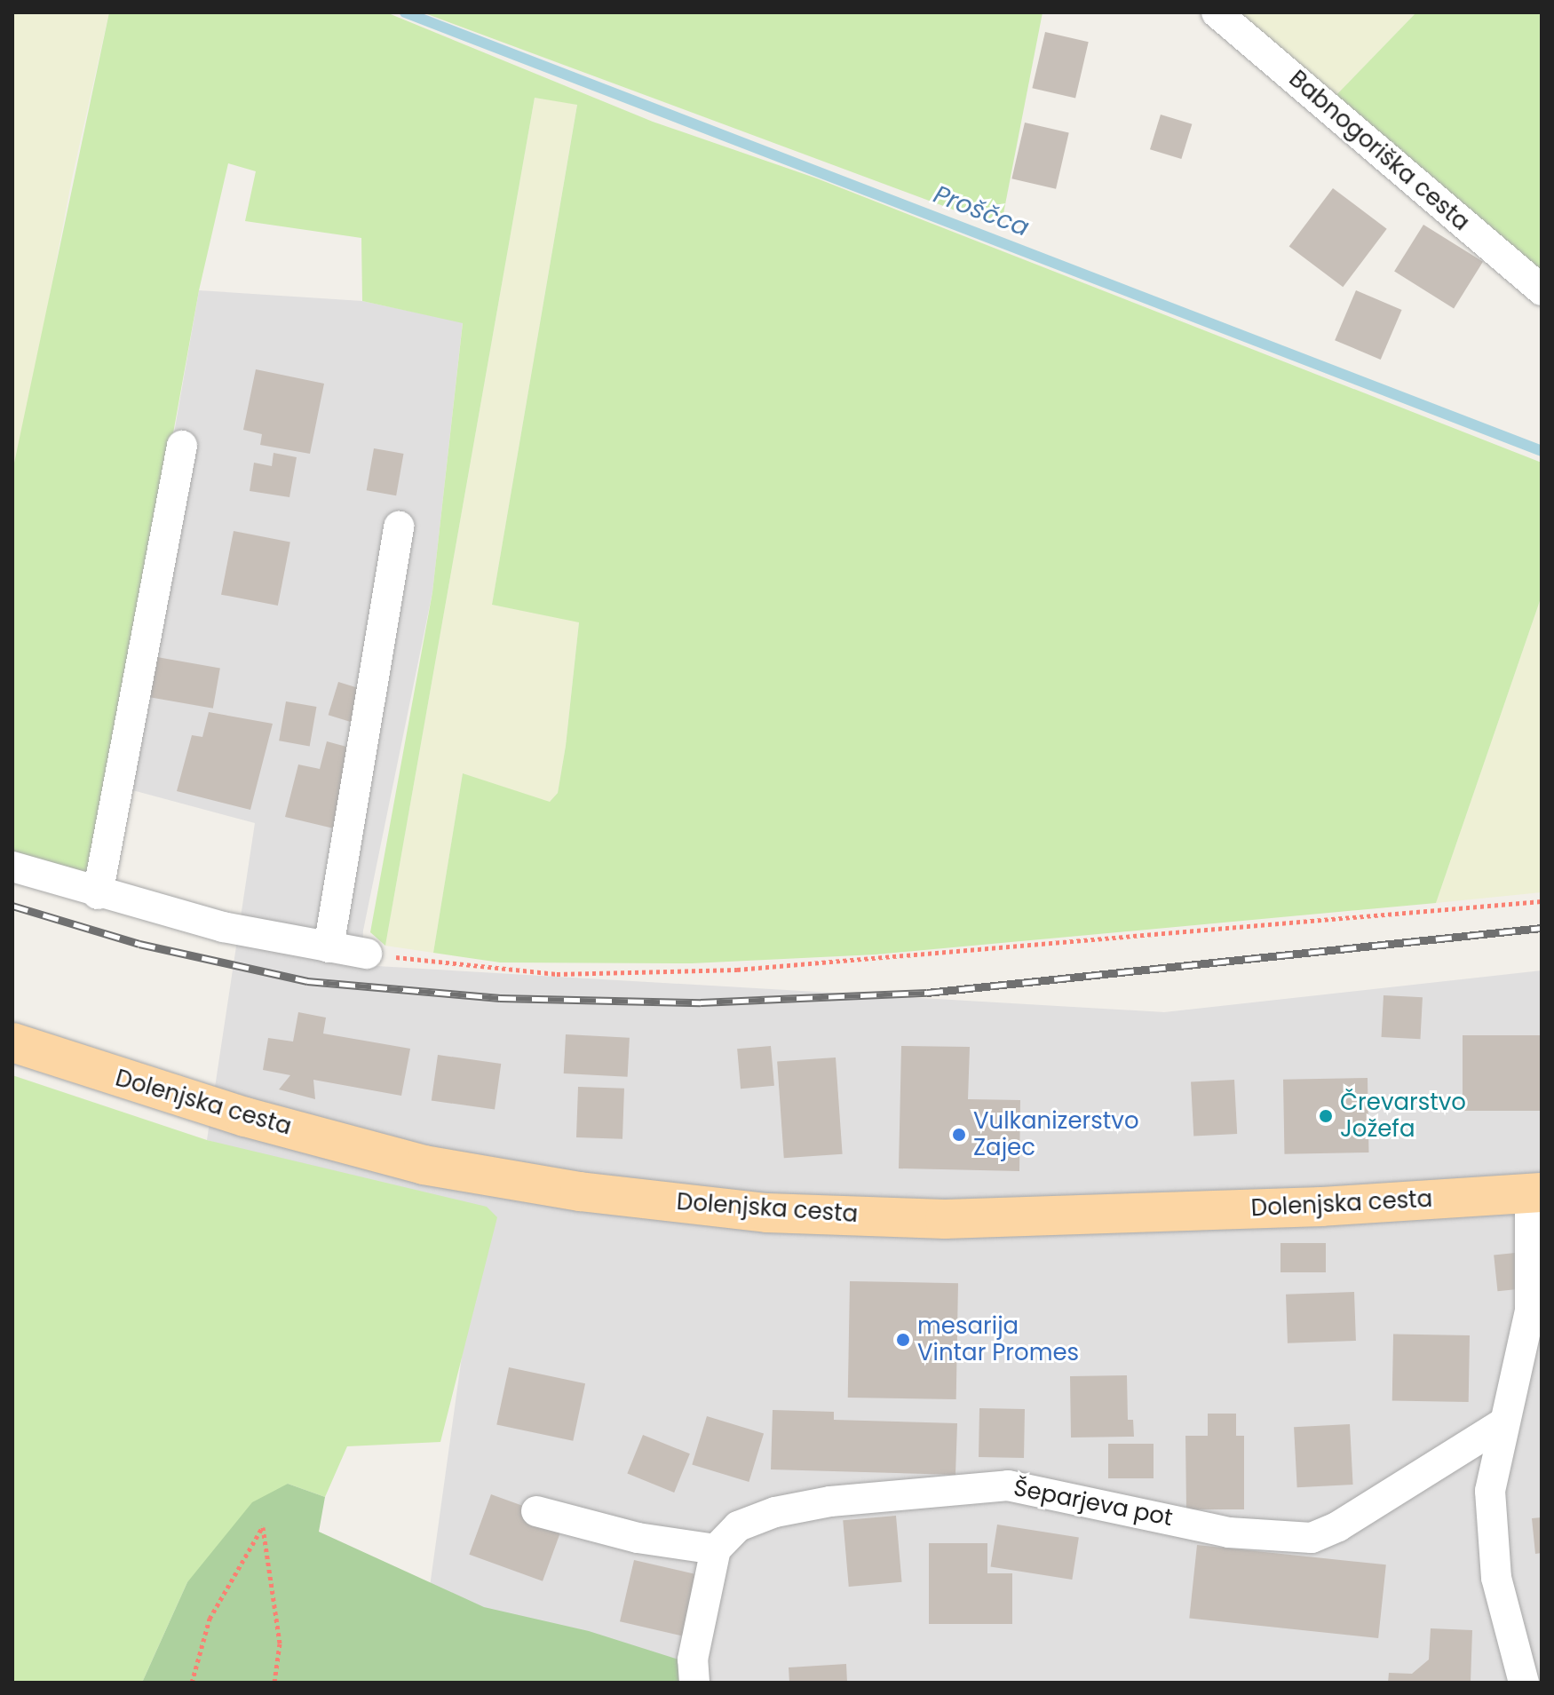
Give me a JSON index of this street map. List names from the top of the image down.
{
  "streets": {
    "main road": ["Dolenjska cesta"],
    "street": ["Babnogoriška cesta", "Šeparjeva pot"]
  },
  "water": ["Proščca"],
  "places": ["Črevarstvo Jožefa", "Vulkanizerstvo Zajec", "mesarija Vintar Promes"]
}
